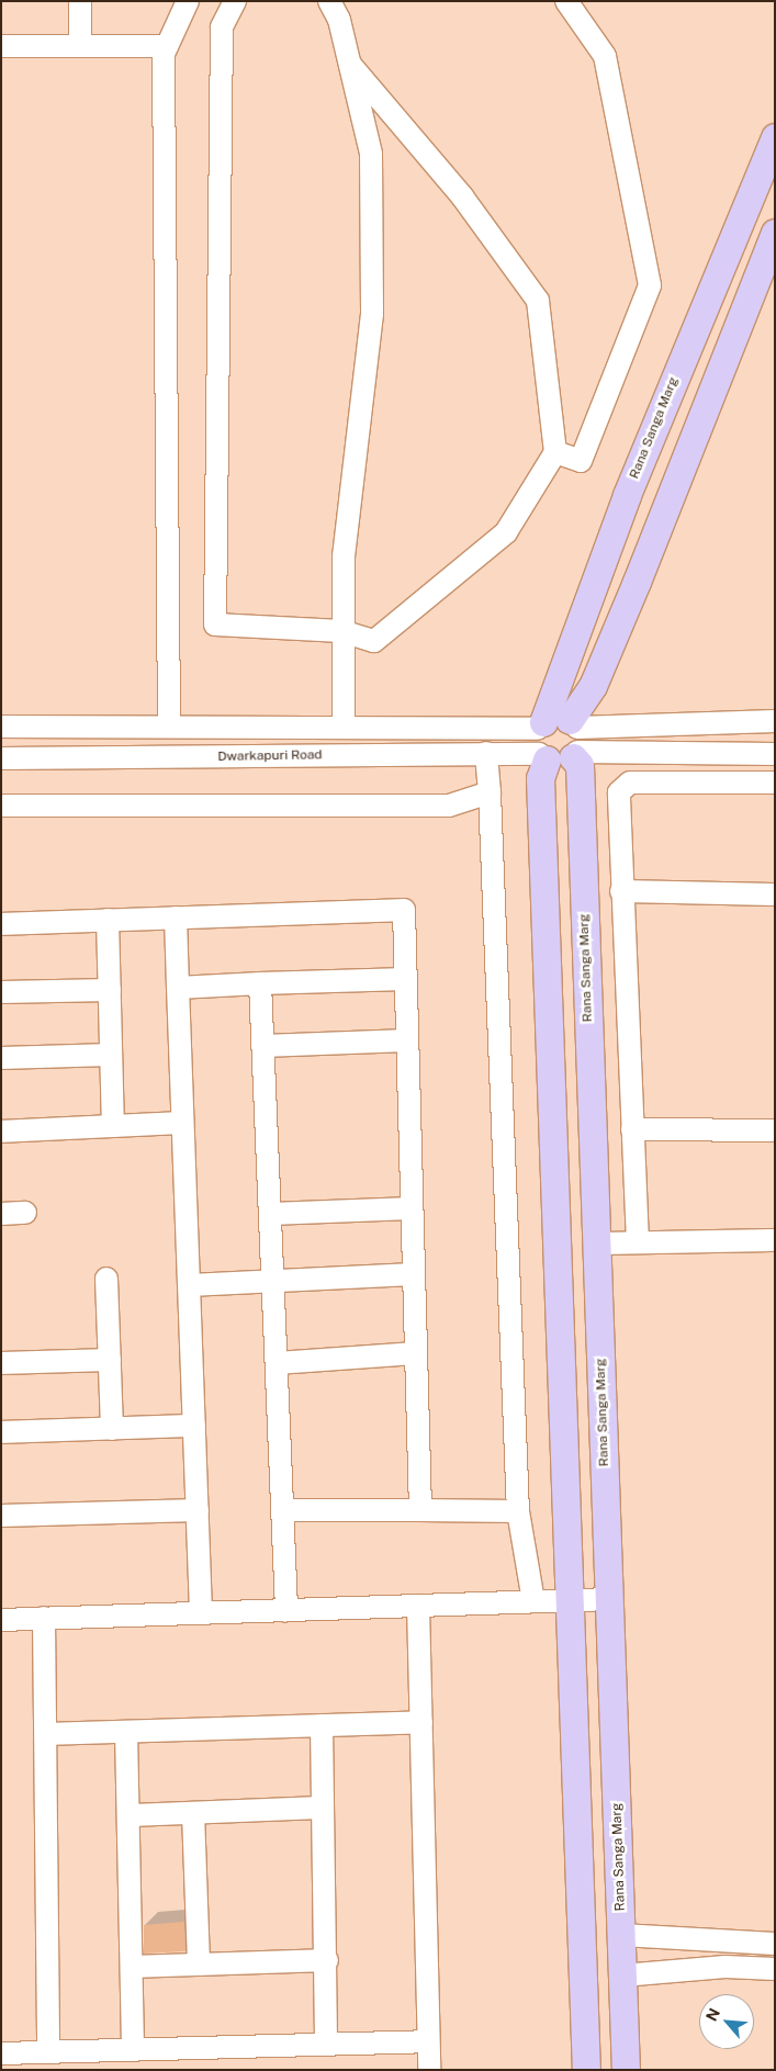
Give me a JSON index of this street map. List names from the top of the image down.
{
  "streets": {
    "main road": ["Rana Sanga Marg"],
    "street": ["Dwarkapuri Road"]
  },
  "crossings": [
    ["Rana Sanga Marg", "Dwarkapuri Road"]
  ],
  "north": "top left"
}
